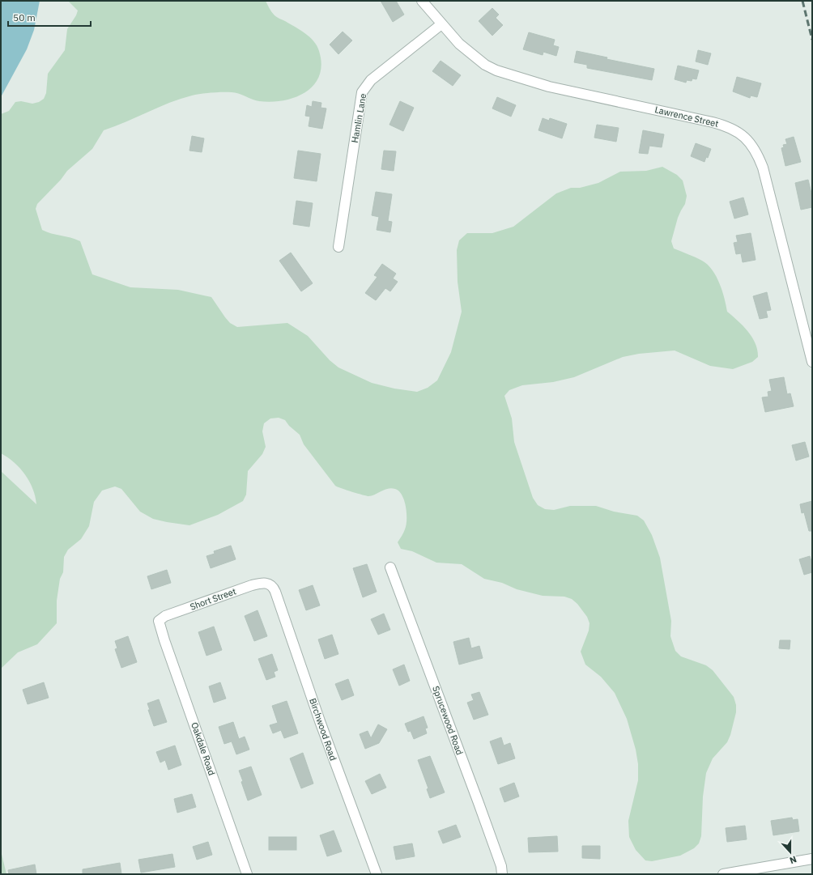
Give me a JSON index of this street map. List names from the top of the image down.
{
  "streets": {
    "street": [
      "Lawrence Street",
      "Hamlin Lane",
      "Short Street",
      "Sprucewood Road",
      "Birchwood Road",
      "Oakdale Road"
    ]
  },
  "crossings": [
    ["Lawrence Street", "Hamlin Lane"],
    ["Short Street", "Birchwood Road"],
    ["Short Street", "Oakdale Road"]
  ],
  "scale_bar": "50 m",
  "north": "bottom"
}
